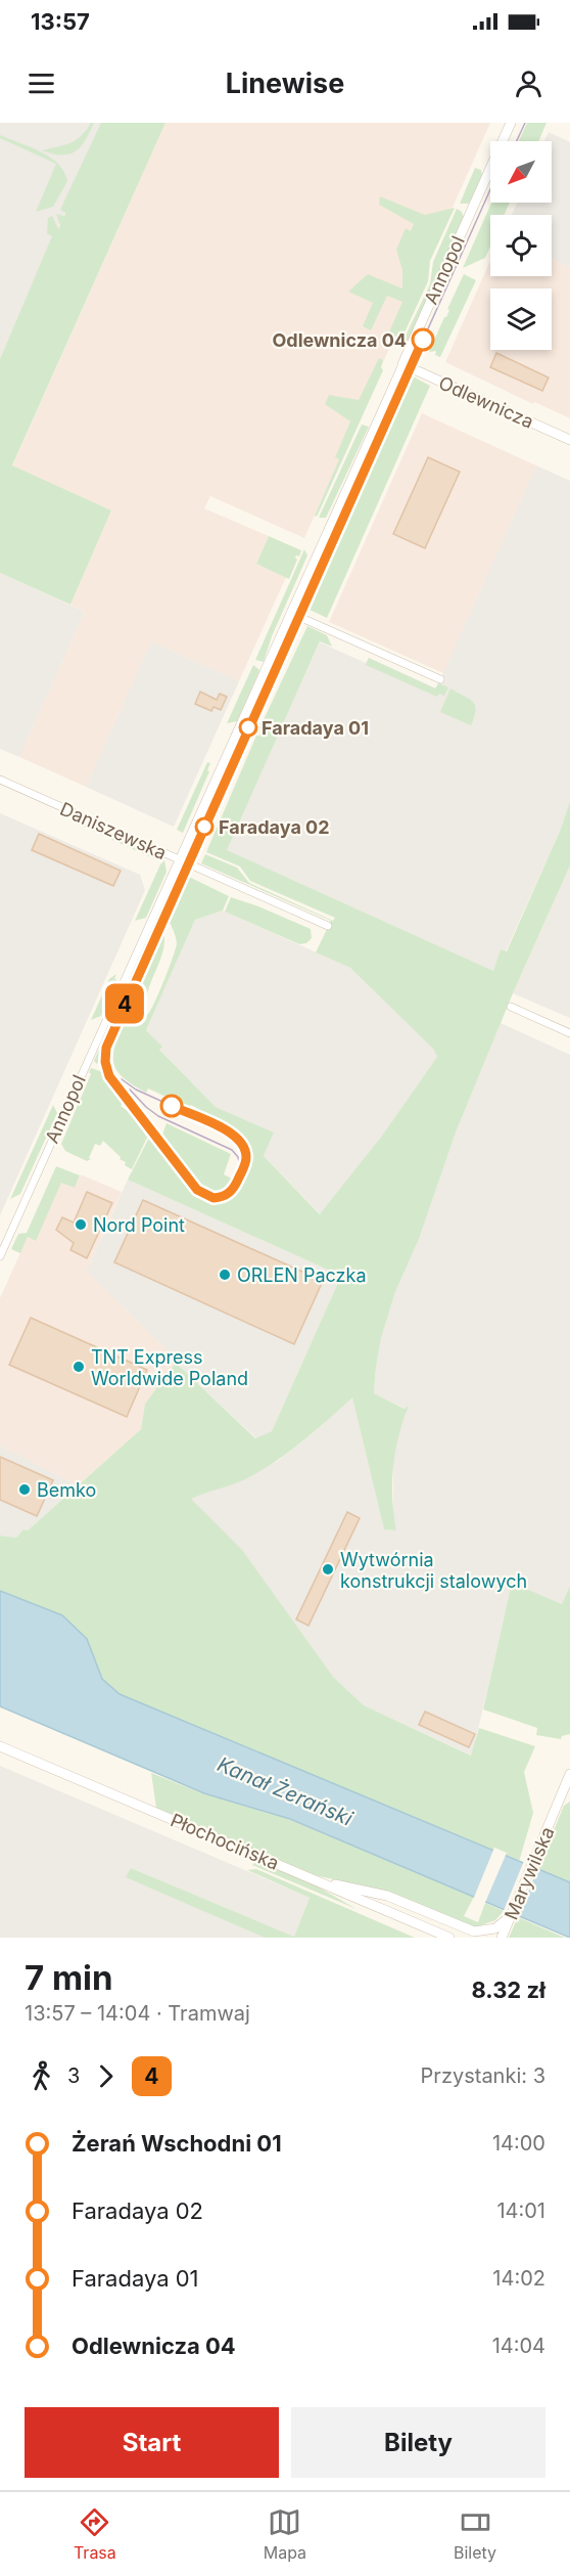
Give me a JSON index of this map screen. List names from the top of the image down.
{
  "streets": {
    "main road": [
      "Annopol",
      "Odlewnicza",
      "Płochocińska",
      "Marywilska"
    ],
    "street": ["Daniszewska"]
  },
  "crossings": [
    ["Annopol", "Odlewnicza"],
    ["Annopol", "Daniszewska"]
  ],
  "water": ["Kanał Żerański"],
  "places": [
    "Odlewnicza 04",
    "Faradaya 01",
    "Faradaya 02",
    "Nord Point",
    "ORLEN Paczka",
    "TNT Express Worldwide Poland",
    "Bemko",
    "Wytwórnia konstrukcji stalowych"
  ],
  "lines": ["tram line 4"],
  "north": "bottom left",
  "page": {
    "status": "13:57",
    "header": "Linewise",
    "on_map": "4",
    "heading": ["7 min", "13:57 – 14:04 · Tramwaj", "8.32 zł"],
    "legs": ["3", "4", "Przystanki: 3"],
    "list": [
      {
        "name": "Żerań Wschodni 01",
        "value": "14:00"
      },
      {
        "name": "Faradaya 02",
        "value": "14:01"
      },
      {
        "name": "Faradaya 01",
        "value": "14:02"
      },
      {
        "name": "Odlewnicza 04",
        "value": "14:04"
      }
    ],
    "buttons": ["Start", "Bilety"],
    "tabs": ["Trasa", "Mapa", "Bilety"]
  }
}
